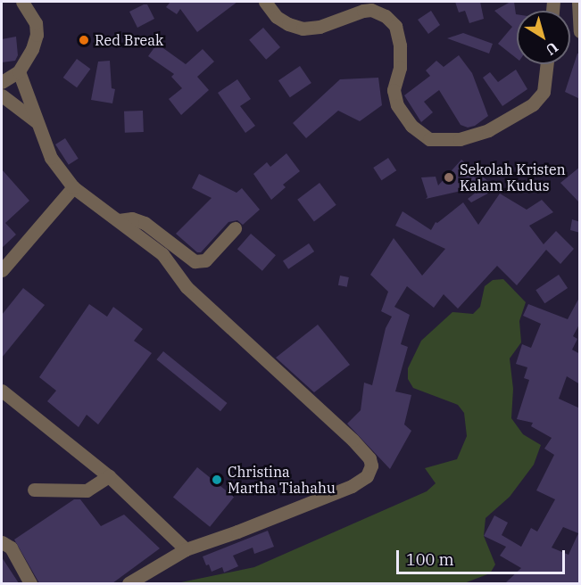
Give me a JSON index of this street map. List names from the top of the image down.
{
  "places": ["Red Break", "Sekolah Kristen Kalam Kudus", "Christina Martha Tiahahu"],
  "scale_bar": "100 m",
  "north": "bottom right"
}
